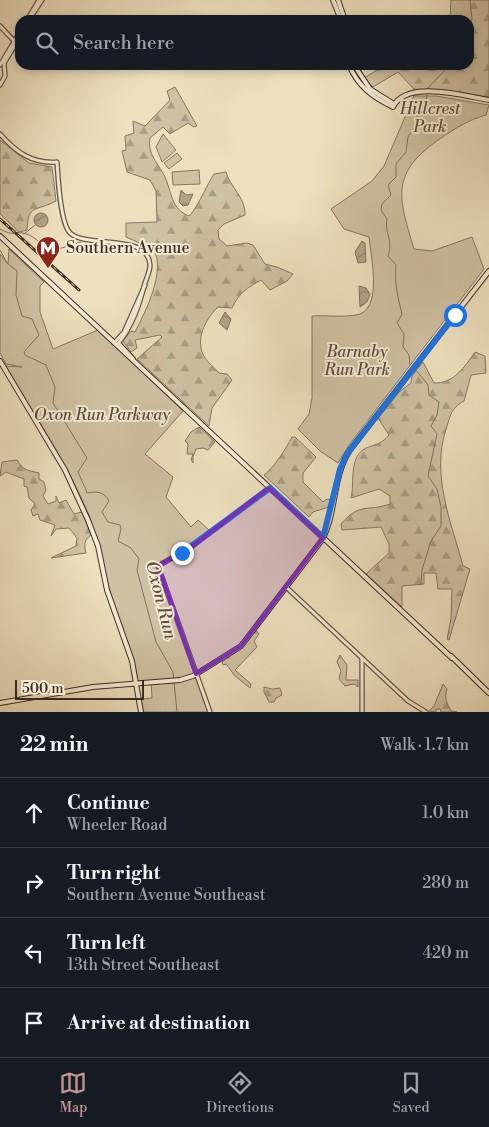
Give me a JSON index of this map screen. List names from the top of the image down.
{
  "water": ["Oxon Run"],
  "parks": ["Hillcrest Park", "Barnaby Run Park", "Oxon Run Parkway"],
  "places": {
    "metro station": ["Southern Avenue"]
  },
  "scale_bar": "500 m",
  "page": {
    "search": "Search here",
    "scale": "500 m",
    "heading": ["22 min", "Walk · 1.7 km"],
    "list": [
      ["Continue", "Wheeler Road", "1.0 km"],
      ["Turn right", "Southern Avenue Southeast", "280 m"],
      ["Turn left", "13th Street Southeast", "420 m"],
      "Arrive at destination"
    ],
    "nav": ["Map", "Directions", "Saved"]
  }
}
